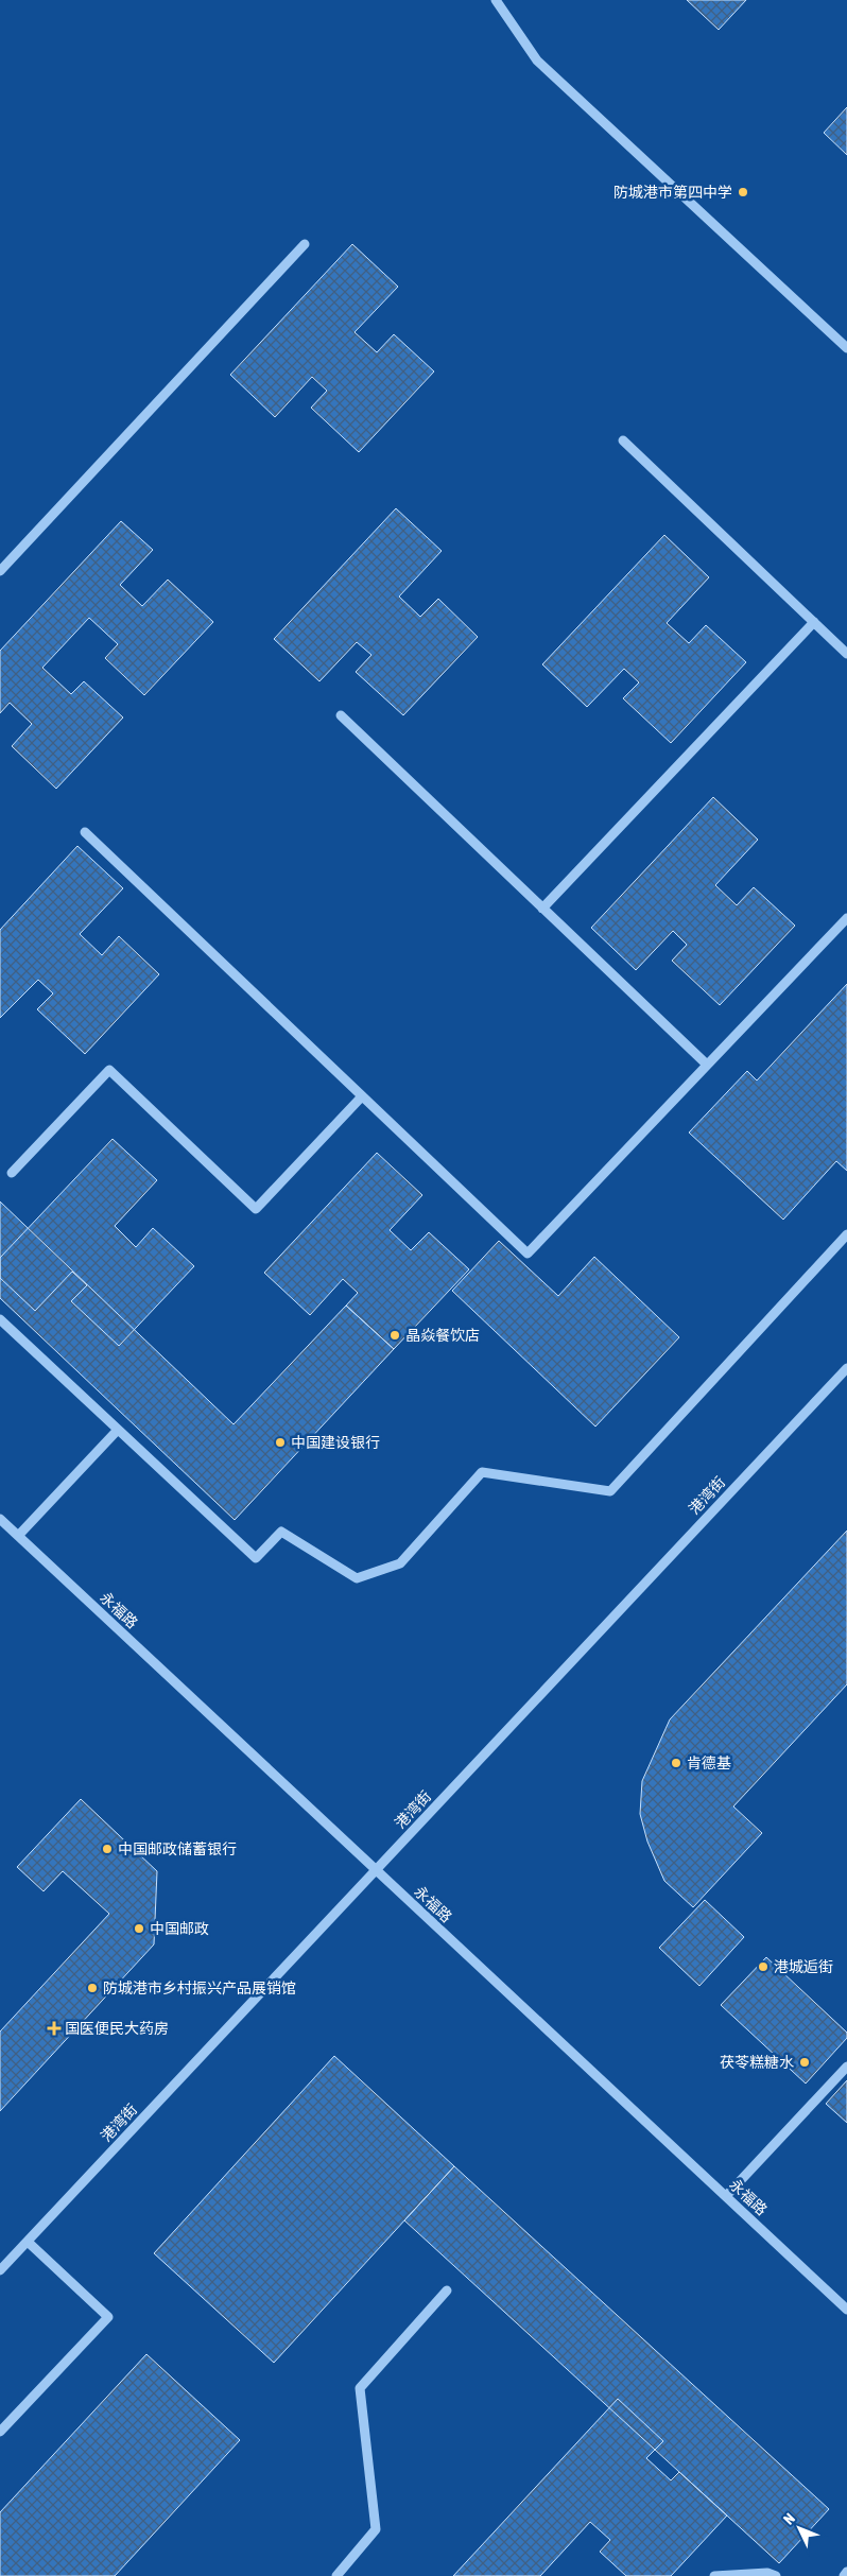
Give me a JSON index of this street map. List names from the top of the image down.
{
  "streets": {
    "street": ["港湾街", "永福路"]
  },
  "crossings": [
    ["港湾街", "永福路"]
  ],
  "places": {
    "other": [
      "防城港市第四中学",
      "晶焱餐饮店",
      "中国建设银行",
      "肯德基",
      "中国邮政储蓄银行",
      "中国邮政",
      "港城逅街",
      "防城港市乡村振兴产品展销馆",
      "茯苓糕糖水"
    ],
    "health": ["国医便民大药房"]
  },
  "north": "top left"
}
